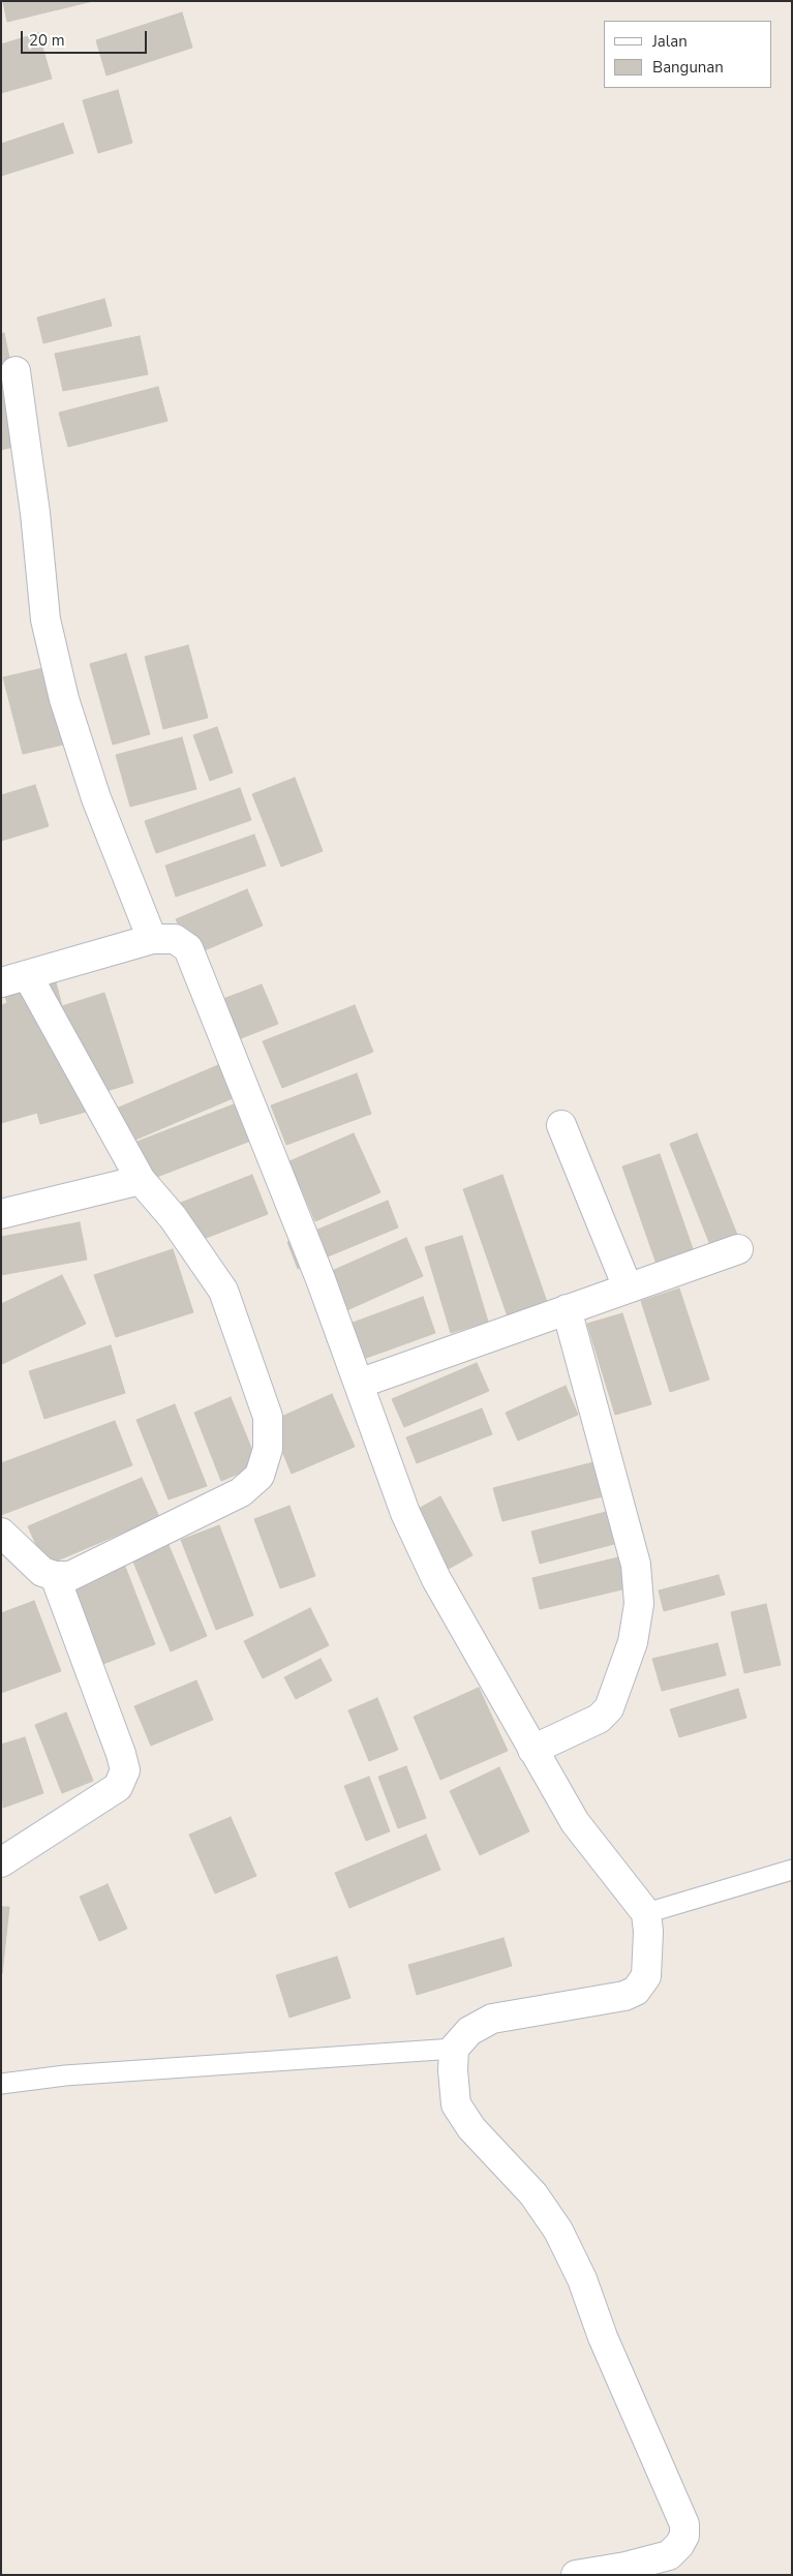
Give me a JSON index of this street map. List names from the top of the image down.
{
  "legend": ["Jalan", "Bangunan"],
  "scale_bar": "20 m"
}
